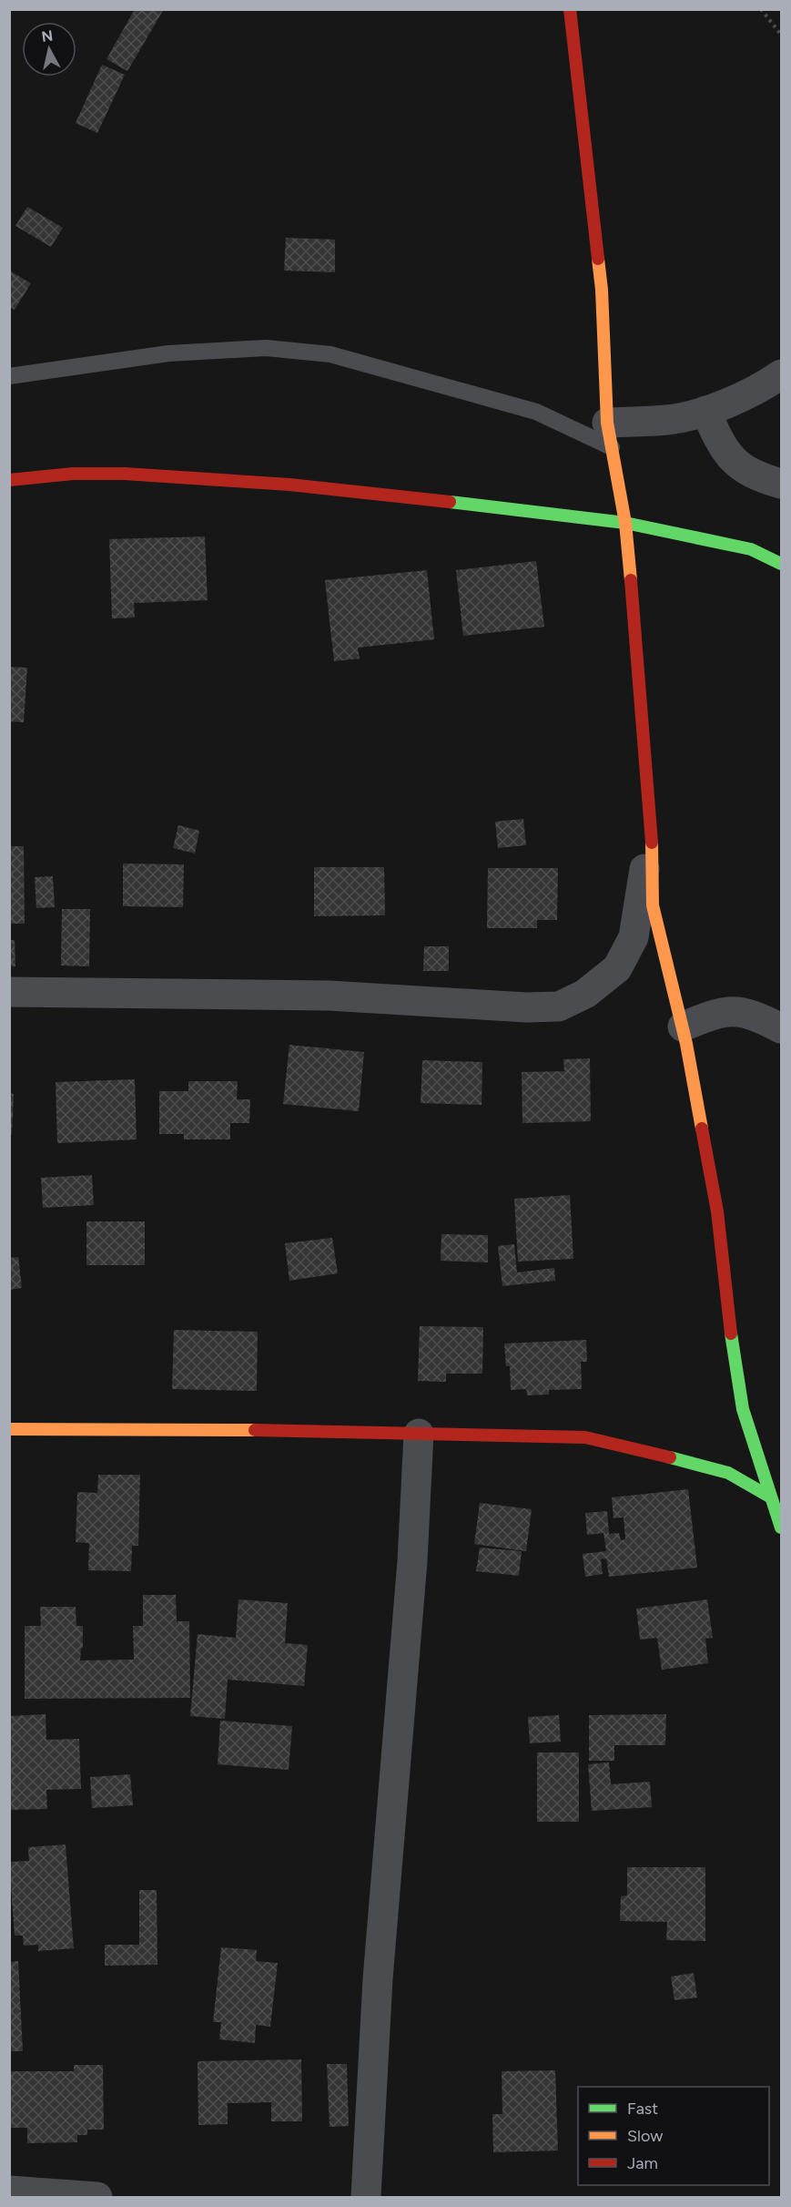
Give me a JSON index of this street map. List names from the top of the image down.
{
  "legend": ["Fast", "Slow", "Jam"],
  "north": "top"
}
